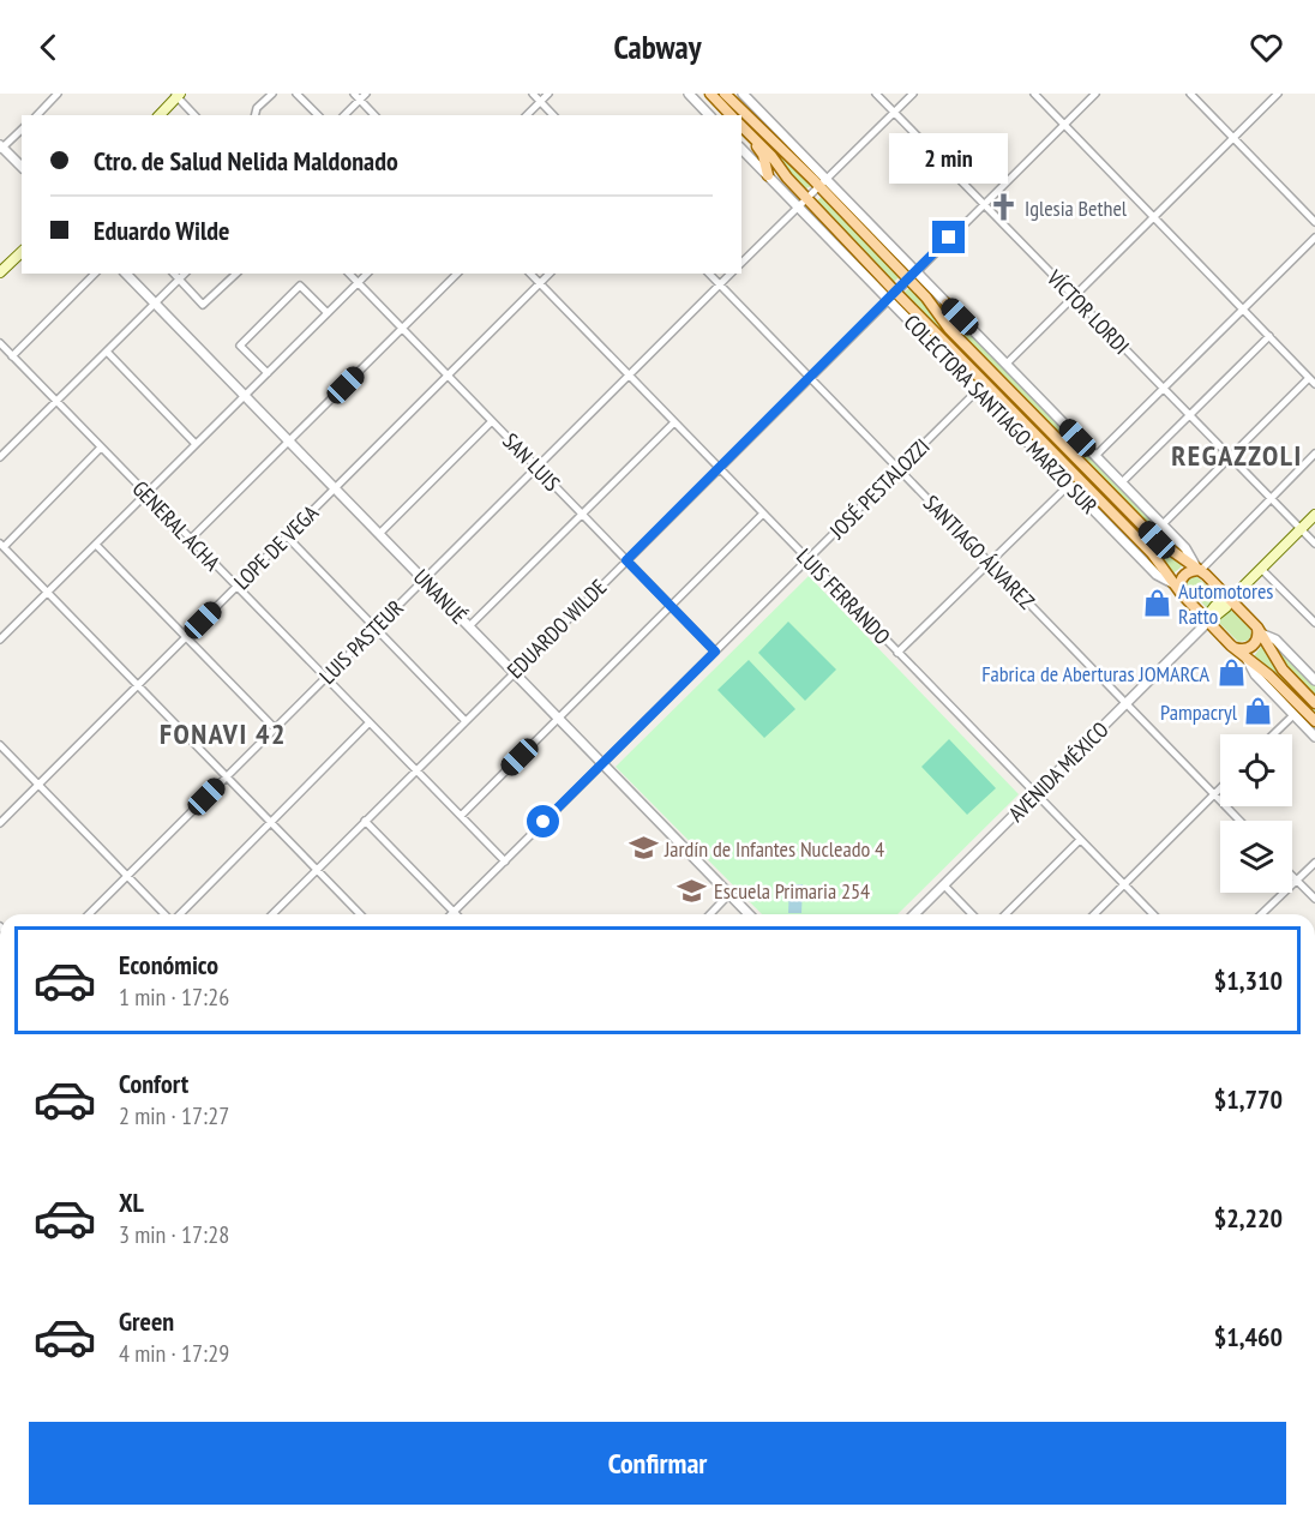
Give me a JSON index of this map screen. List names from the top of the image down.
{
  "streets": {
    "main road": ["AVENIDA MÉXICO"],
    "street": [
      "VÍCTOR LORDI",
      "COLECTORA SANTIAGO MARZO SUR",
      "SAN LUIS",
      "JOSÉ PESTALOZZI",
      "GENERAL ACHA",
      "LOPE DE VEGA",
      "SANTIAGO ÁLVAREZ",
      "UNANUÉ",
      "LUIS FERRANDO",
      "EDUARDO WILDE",
      "LUIS PASTEUR"
    ]
  },
  "crossings": [
    ["VÍCTOR LORDI", "EDUARDO WILDE"],
    ["VÍCTOR LORDI", "AVENIDA MÉXICO"],
    ["COLECTORA SANTIAGO MARZO SUR", "JOSÉ PESTALOZZI"],
    ["COLECTORA SANTIAGO MARZO SUR", "EDUARDO WILDE"],
    ["SAN LUIS", "JOSÉ PESTALOZZI"],
    ["SAN LUIS", "LOPE DE VEGA"],
    ["SAN LUIS", "EDUARDO WILDE"],
    ["SAN LUIS", "LUIS PASTEUR"],
    ["JOSÉ PESTALOZZI", "GENERAL ACHA"],
    ["JOSÉ PESTALOZZI", "SANTIAGO ÁLVAREZ"],
    ["JOSÉ PESTALOZZI", "UNANUÉ"],
    ["JOSÉ PESTALOZZI", "LUIS FERRANDO"],
    ["GENERAL ACHA", "LOPE DE VEGA"],
    ["GENERAL ACHA", "EDUARDO WILDE"],
    ["GENERAL ACHA", "LUIS PASTEUR"],
    ["LOPE DE VEGA", "UNANUÉ"],
    ["LOPE DE VEGA", "LUIS FERRANDO"],
    ["SANTIAGO ÁLVAREZ", "EDUARDO WILDE"],
    ["SANTIAGO ÁLVAREZ", "LUIS PASTEUR"],
    ["SANTIAGO ÁLVAREZ", "AVENIDA MÉXICO"],
    ["UNANUÉ", "EDUARDO WILDE"],
    ["UNANUÉ", "LUIS PASTEUR"],
    ["LUIS FERRANDO", "EDUARDO WILDE"],
    ["LUIS FERRANDO", "LUIS PASTEUR"],
    ["LUIS FERRANDO", "AVENIDA MÉXICO"]
  ],
  "districts": ["REGAZZOLI", "FONAVI 42"],
  "places": {
    "church": ["Iglesia Bethel"],
    "shop": ["Automotores Ratto", "Fabrica de Aberturas JOMARCA", "Pampacryl"],
    "school or university": ["Jardín de Infantes Nucleado 4", "Escuela Primaria 254"]
  },
  "page": {
    "header": "Cabway",
    "banner": ["Ctro. de Salud Nelida Maldonado", "Eduardo Wilde"],
    "bubble": "2 min",
    "list": [
      {
        "name": "Económico",
        "note": "1 min · 17:26",
        "value": "$1,310"
      },
      {
        "name": "Confort",
        "note": "2 min · 17:27",
        "value": "$1,770"
      },
      {
        "name": "XL",
        "note": "3 min · 17:28",
        "value": "$2,220"
      },
      {
        "name": "Green",
        "note": "4 min · 17:29",
        "value": "$1,460"
      }
    ],
    "buttons": "Confirmar"
  }
}
